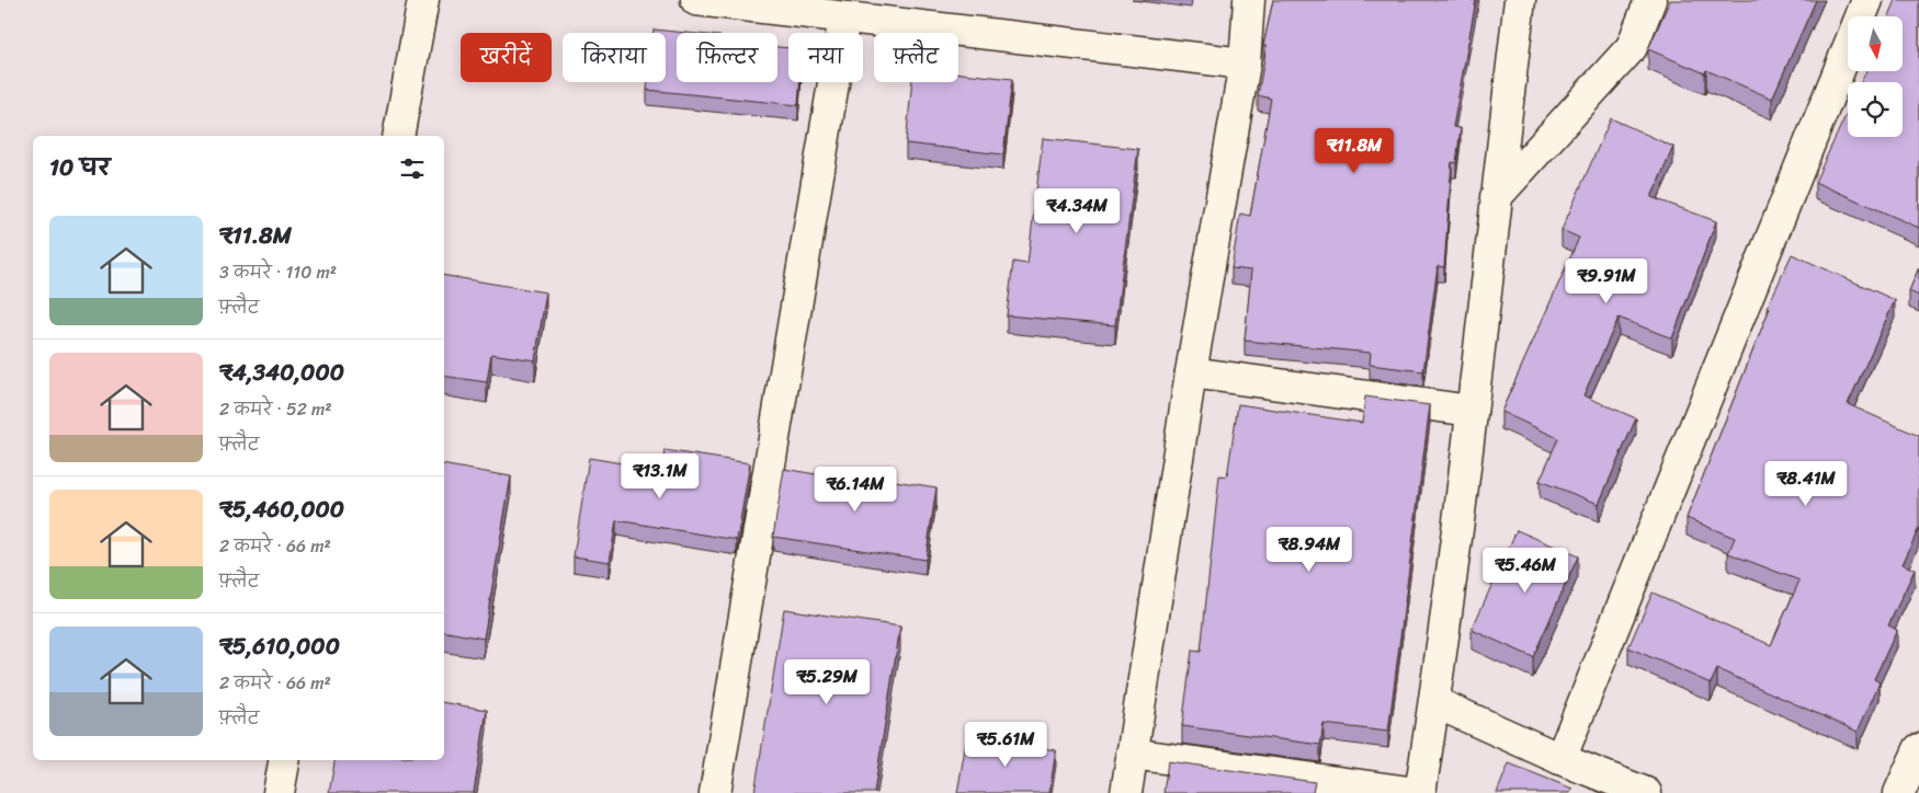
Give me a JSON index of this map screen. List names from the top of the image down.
{
  "north": "bottom",
  "page": {
    "chip": [
      "खरीदें",
      "किराया",
      "फ़िल्टर",
      "नया",
      "फ़्लैट"
    ],
    "price": [
      "₹11.8M",
      "₹4.34M",
      "₹9.91M",
      "₹13.1M",
      "₹8.41M",
      "₹6.14M",
      "₹8.94M",
      "₹5.46M",
      "₹5.29M",
      "₹5.61M"
    ],
    "heading": "10 घर",
    "list": [
      {
        "name": "₹11.8M",
        "note": "3 कमरे · 110 m² · फ़्लैट"
      },
      {
        "name": "₹4,340,000",
        "note": "2 कमरे · 52 m² · फ़्लैट"
      },
      {
        "name": "₹5,460,000",
        "note": "2 कमरे · 66 m² · फ़्लैट"
      },
      {
        "name": "₹5,610,000",
        "note": "2 कमरे · 66 m² · फ़्लैट"
      }
    ]
  }
}
